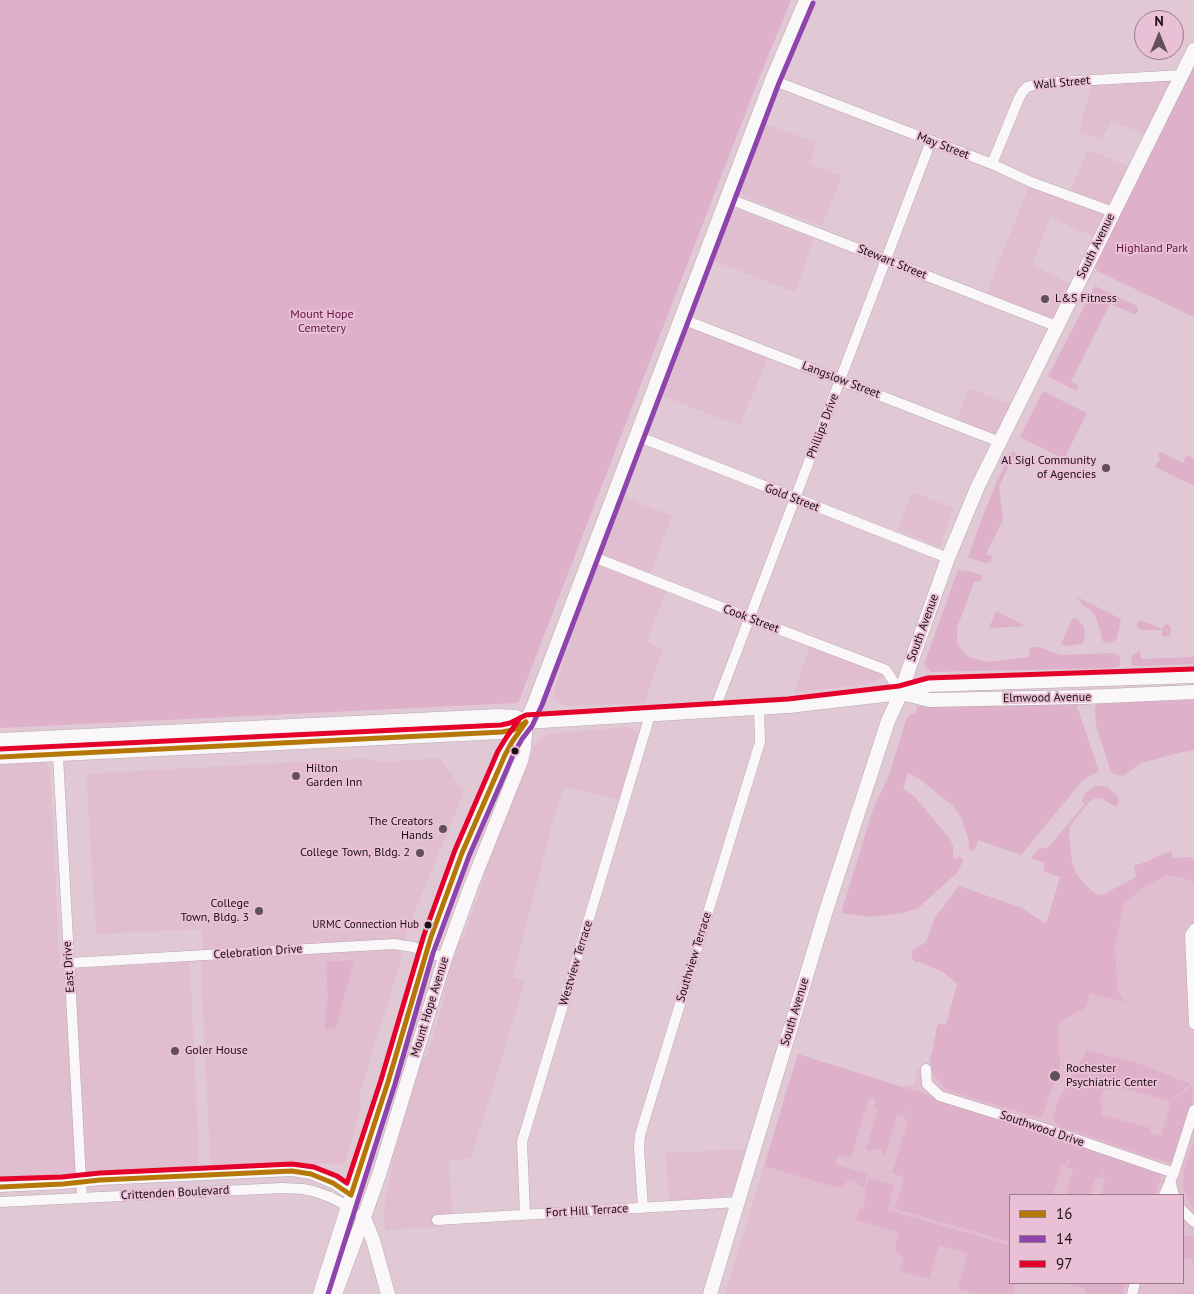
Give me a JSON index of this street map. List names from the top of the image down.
{
  "streets": {
    "main road": ["South Avenue", "Elmwood Avenue", "Mount Hope Avenue"],
    "street": [
      "Wall Street",
      "May Street",
      "Stewart Street",
      "Langslow Street",
      "Phillips Drive",
      "Gold Street",
      "Cook Street",
      "Celebration Drive",
      "Southview Terrace",
      "Westview Terrace",
      "East Drive",
      "Southwood Drive",
      "Crittenden Boulevard",
      "Fort Hill Terrace"
    ]
  },
  "crossings": [
    ["Wall Street", "May Street"],
    ["Wall Street", "South Avenue"],
    ["May Street", "South Avenue"],
    ["May Street", "Phillips Drive"],
    ["May Street", "Mount Hope Avenue"],
    ["South Avenue", "Stewart Street"],
    ["South Avenue", "Langslow Street"],
    ["South Avenue", "Gold Street"],
    ["South Avenue", "Cook Street"],
    ["South Avenue", "Elmwood Avenue"],
    ["South Avenue", "Fort Hill Terrace"],
    ["Stewart Street", "Phillips Drive"],
    ["Stewart Street", "Mount Hope Avenue"],
    ["Langslow Street", "Phillips Drive"],
    ["Langslow Street", "Mount Hope Avenue"],
    ["Phillips Drive", "Gold Street"],
    ["Phillips Drive", "Cook Street"],
    ["Phillips Drive", "Elmwood Avenue"],
    ["Gold Street", "Mount Hope Avenue"],
    ["Cook Street", "Elmwood Avenue"],
    ["Cook Street", "Mount Hope Avenue"],
    ["Elmwood Avenue", "Southview Terrace"],
    ["Elmwood Avenue", "Westview Terrace"],
    ["Elmwood Avenue", "East Drive"],
    ["Elmwood Avenue", "Mount Hope Avenue"],
    ["Celebration Drive", "East Drive"],
    ["Celebration Drive", "Mount Hope Avenue"],
    ["Southview Terrace", "Fort Hill Terrace"],
    ["Westview Terrace", "Fort Hill Terrace"],
    ["East Drive", "Crittenden Boulevard"],
    ["Mount Hope Avenue", "Crittenden Boulevard"]
  ],
  "parks": ["Highland Park", "Mount Hope Cemetery"],
  "places": [
    "L&S Fitness",
    "Al Sigl Community of Agencies",
    "Hilton Garden Inn",
    "The Creators Hands",
    "College Town, Bldg. 2",
    "College Town, Bldg. 3",
    "URMC Connection Hub",
    "Goler House",
    "Rochester Psychiatric Center"
  ],
  "lines": ["transit line 14", "transit line 97", "transit line 16"],
  "legend": ["16", "14", "97"],
  "north": "top"
}
